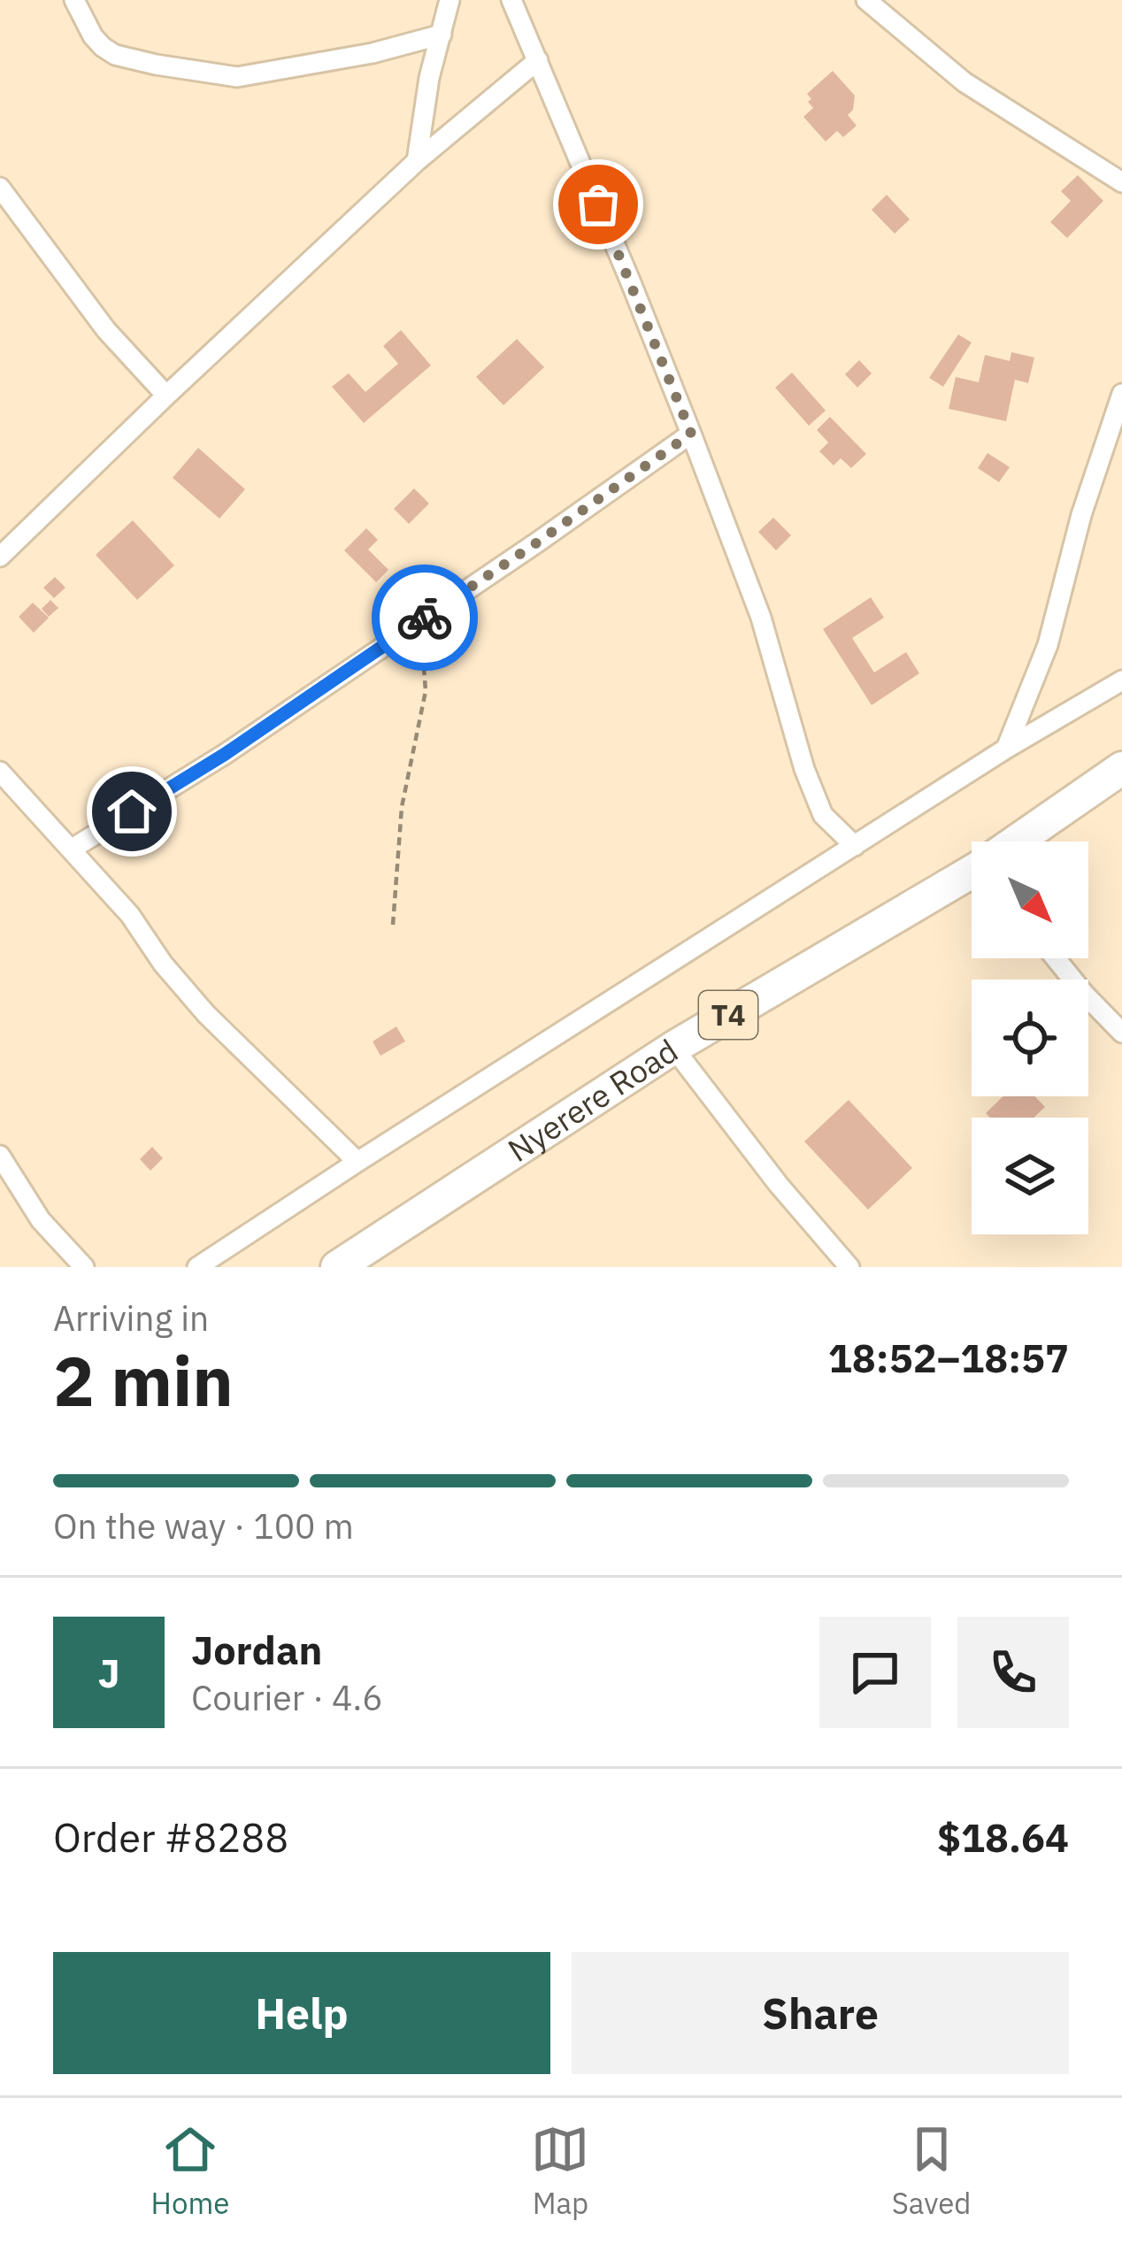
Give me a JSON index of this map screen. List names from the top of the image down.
{
  "streets": {
    "highway": ["T4", "Nyerere Road"]
  },
  "north": "bottom right",
  "page": {
    "heading": ["2 min", "Arriving in", "18:52–18:57"],
    "panel": [
      "Jordan",
      "Courier · 4.6",
      "Order #8288",
      "$18.64"
    ],
    "bar": "On the way · 100 m",
    "round": "J",
    "buttons": ["Help", "Share"],
    "tabs": ["Home", "Map", "Saved"]
  }
}
